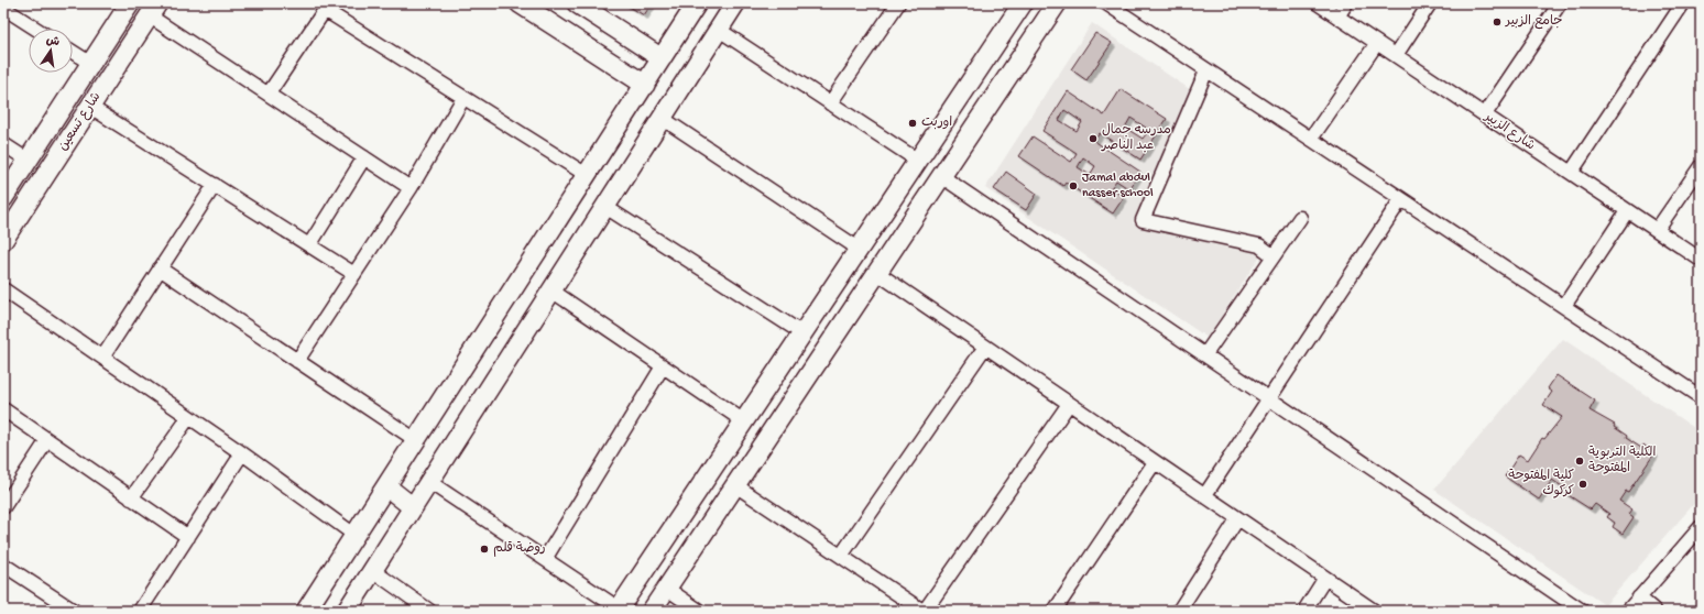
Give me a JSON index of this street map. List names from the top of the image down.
{
  "streets": {
    "street": ["شارع تسعين", "شارع الزبير"]
  },
  "places": [
    "جامع الزبير",
    "اوربت",
    "مدرسه جمال عبد الناصر",
    "Jamal abdul nasser school",
    "الكلية التربوية المفتوحة",
    "كلية المفتوحة كركوك",
    "روضة قلم"
  ],
  "north": "top"
}
